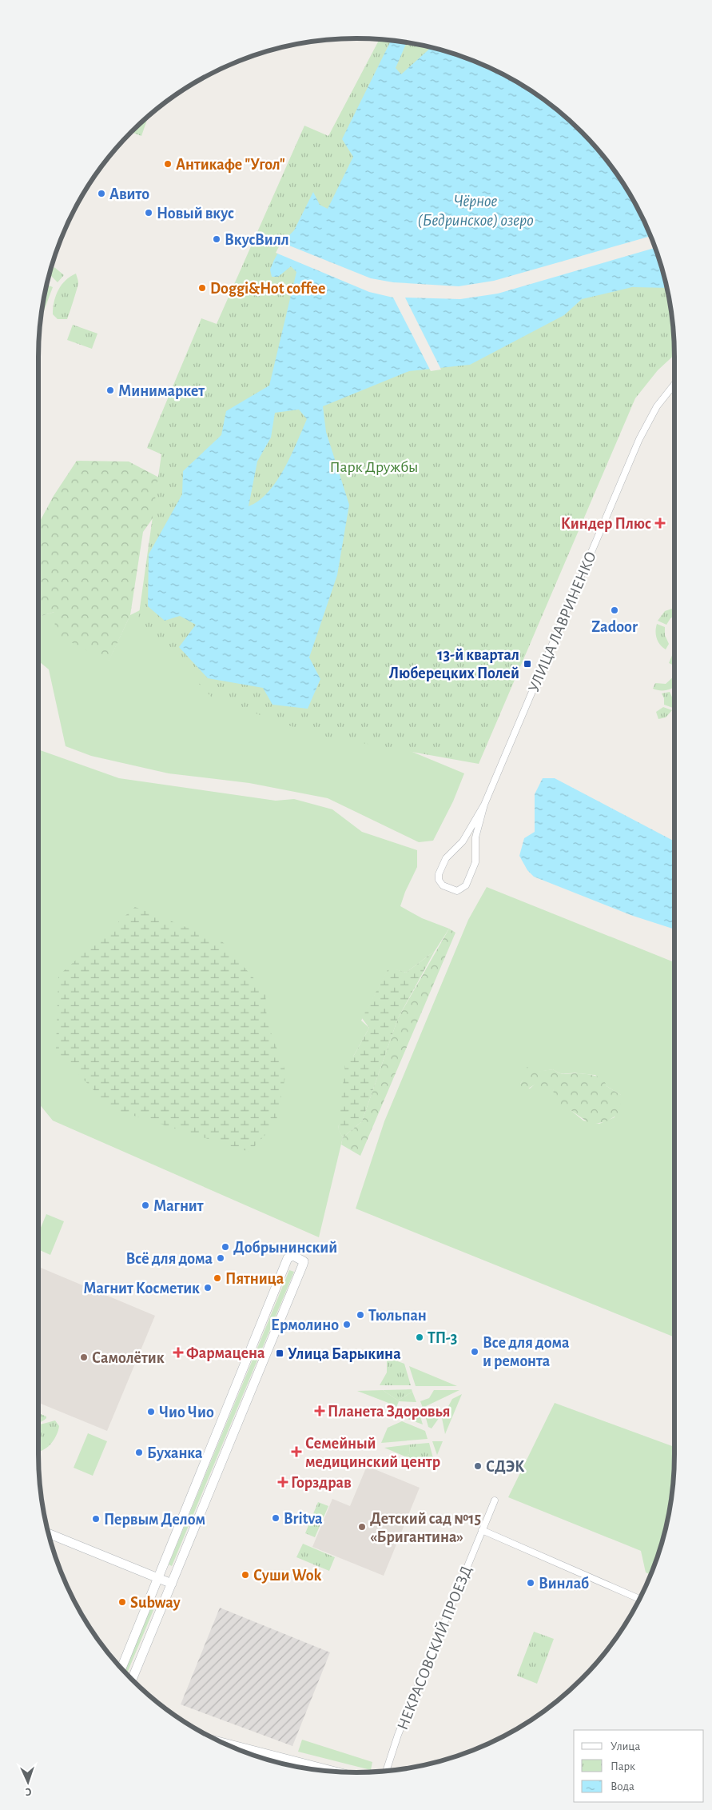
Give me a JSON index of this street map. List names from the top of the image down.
{
  "streets": {
    "street": ["УЛИЦА ЛАВРИНЕНКО", "НЕКРАСОВСКИЙ ПРОЕЗД"]
  },
  "water": ["Чёрное (Бедринское) озеро"],
  "parks": ["Парк Дружбы"],
  "places": {
    "other": [
      "Антикафе \"Угол\"",
      "Авито",
      "Новый вкус",
      "ВкусВилл",
      "Doggi&Hot coffee",
      "Минимаркет",
      "Zadoor",
      "Магнит",
      "Добрынинский",
      "Всё для дома",
      "Пятница",
      "Магнит Косметик",
      "Тюльпан",
      "Ермолино",
      "ТП-3",
      "Все для дома и ремонта",
      "Самолётик",
      "Чио Чио",
      "Буханка",
      "СДЭК",
      "Britva",
      "Первым Делом",
      "Детский сад №15 «Бригантина»",
      "Суши Wok",
      "Винлаб",
      "Subway"
    ],
    "health": [
      "Киндер Плюс",
      "Фармацена",
      "Планета Здоровья",
      "Семейный медицинский центр",
      "Горздрав"
    ],
    "transit": ["13-й квартал Люберецких Полей", "Улица Барыкина"]
  },
  "legend": ["Улица", "Парк", "Вода"],
  "north": "bottom"
}
